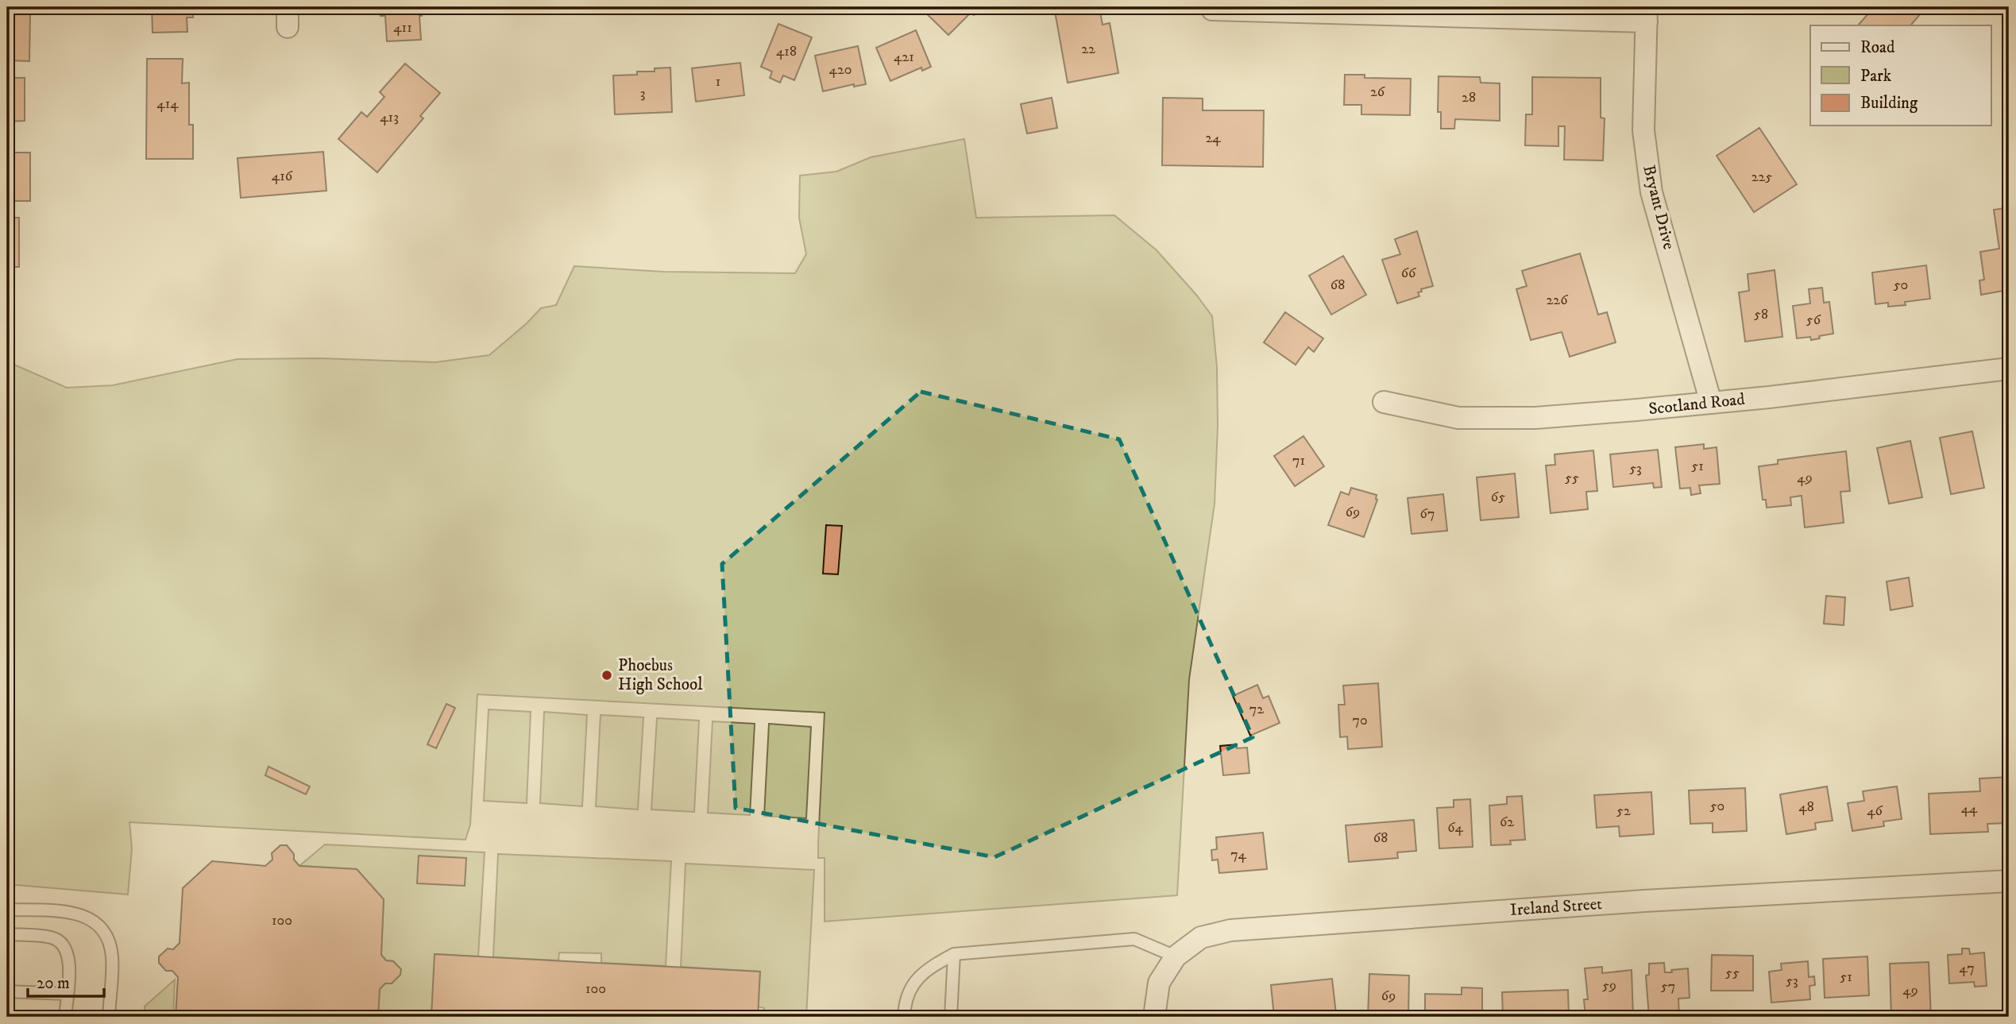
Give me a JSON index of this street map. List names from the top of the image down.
{
  "streets": {
    "street": ["Bryant Drive", "Scotland Road", "Ireland Street"]
  },
  "crossings": [
    ["Bryant Drive", "Scotland Road"]
  ],
  "places": ["Phoebus High School"],
  "house_numbers": [
    "411",
    "22",
    "418",
    "421",
    "420",
    "1",
    "26",
    "3",
    "28",
    "414",
    "413",
    "24",
    "416",
    "225",
    "66",
    "68",
    "50",
    "226",
    "58",
    "56",
    "71",
    "51",
    "53",
    "55",
    "49",
    "65",
    "69",
    "67",
    "72",
    "70",
    "50",
    "48",
    "44",
    "52",
    "46",
    "62",
    "64",
    "68",
    "74",
    "100",
    "47",
    "55",
    "51",
    "53",
    "59",
    "57",
    "100",
    "49",
    "69"
  ],
  "legend": ["Road", "Park", "Building"],
  "scale_bar": "20 m"
}
